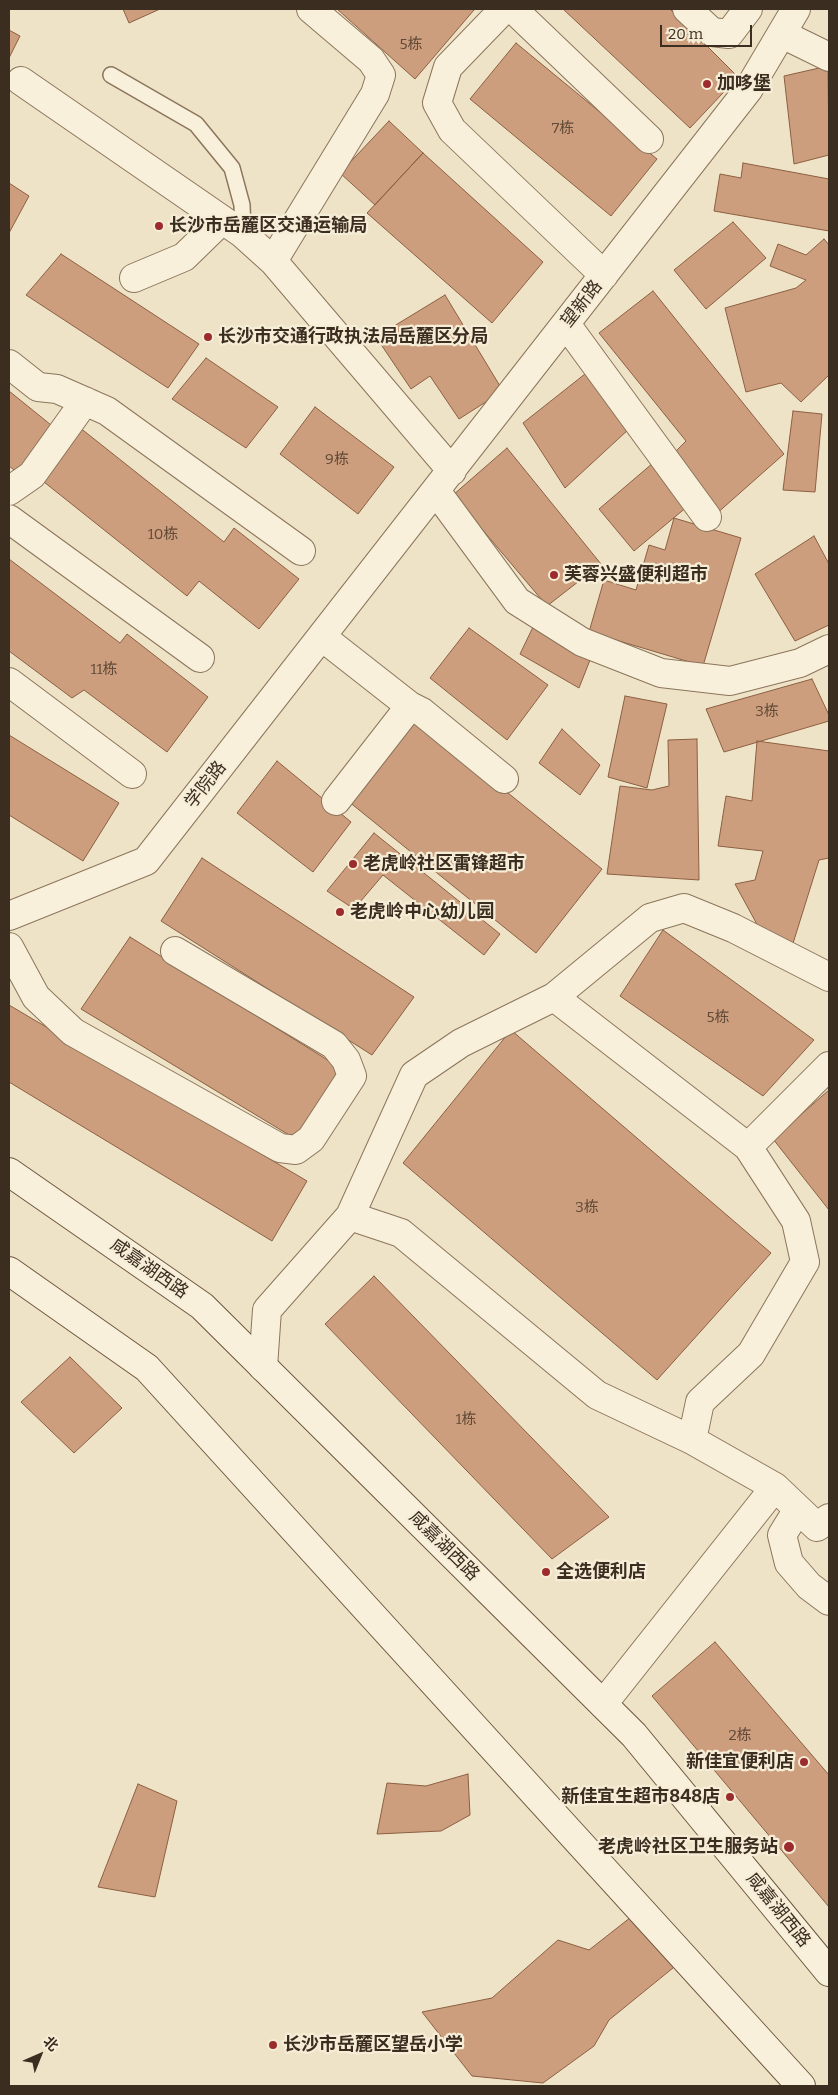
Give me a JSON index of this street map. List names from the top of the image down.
{
  "streets": {
    "street": ["望新路", "学院路", "咸嘉湖西路"]
  },
  "crossings": [
    ["望新路", "学院路"]
  ],
  "places": [
    "加哆堡",
    "长沙市岳麓区交通运输局",
    "长沙市交通行政执法局岳麓区分局",
    "芙蓉兴盛便利超市",
    "老虎岭社区雷锋超市",
    "老虎岭中心幼儿园",
    "全选便利店",
    "新佳宜便利店",
    "新佳宜生超市848店",
    "老虎岭社区卫生服务站",
    "长沙市岳麓区望岳小学"
  ],
  "house_numbers": [
    "5栋",
    "7栋",
    "9栋",
    "10栋",
    "11栋",
    "3栋",
    "5栋",
    "3栋",
    "1栋",
    "2栋"
  ],
  "scale_bar": "20 m",
  "north": "top right"
}
